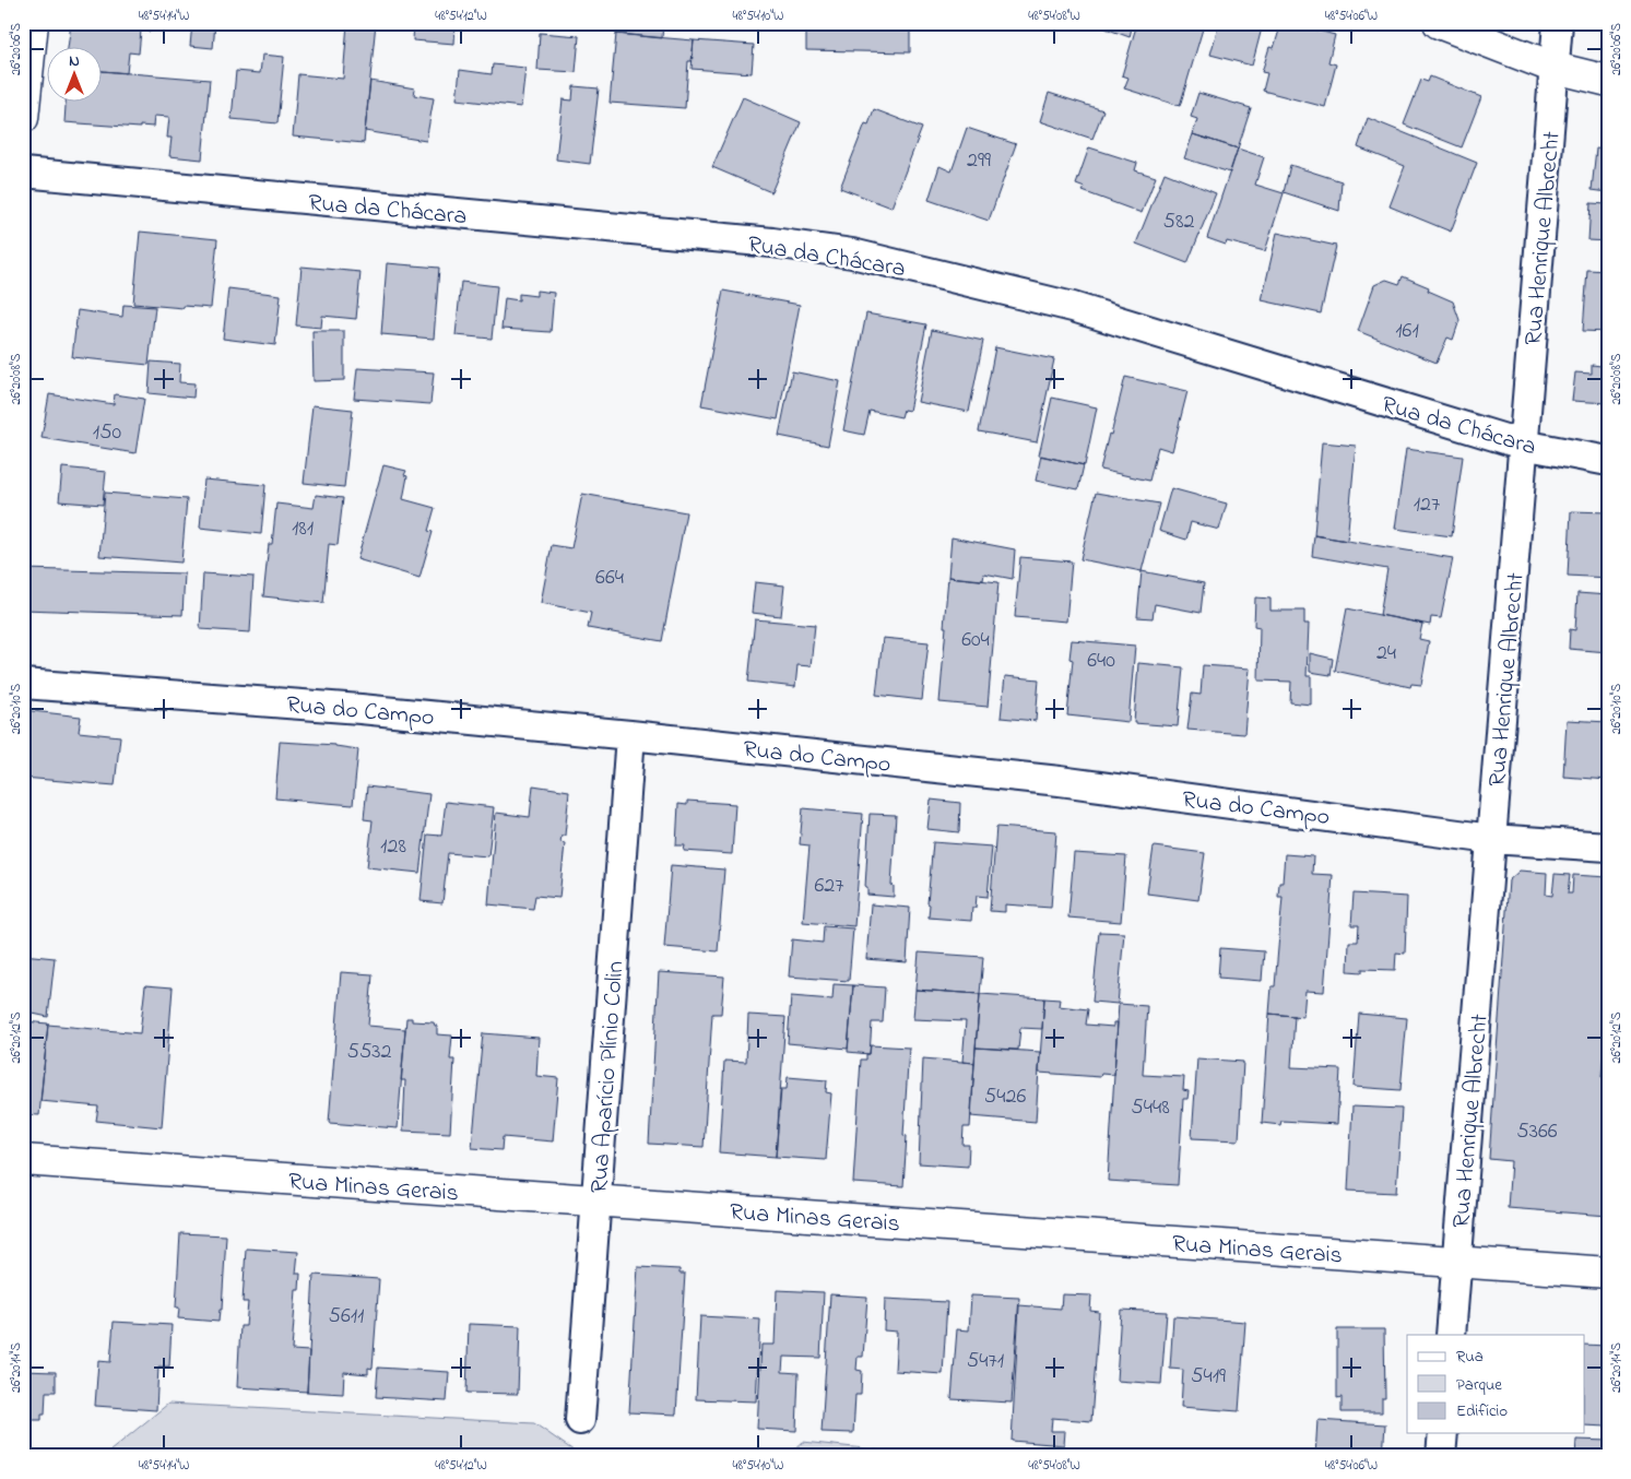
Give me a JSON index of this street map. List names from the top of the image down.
{
  "streets": {
    "main road": ["Rua Minas Gerais"],
    "street": [
      "Rua da Chácara",
      "Rua Henrique Albrecht",
      "Rua do Campo",
      "Rua Aparício Plínio Colin"
    ]
  },
  "crossings": [
    ["Rua da Chácara", "Rua Henrique Albrecht"],
    ["Rua Henrique Albrecht", "Rua do Campo"],
    ["Rua Henrique Albrecht", "Rua Minas Gerais"],
    ["Rua do Campo", "Rua Aparício Plínio Colin"],
    ["Rua Aparício Plínio Colin", "Rua Minas Gerais"]
  ],
  "house_numbers": [
    "299",
    "582",
    "161",
    "150",
    "127",
    "181",
    "664",
    "604",
    "24",
    "640",
    "128",
    "627",
    "5532",
    "5426",
    "5448",
    "5366",
    "5611",
    "5471",
    "5419"
  ],
  "legend": ["Rua", "Parque", "Edifício"],
  "north": "top",
  "coordinates": [
    "48°54'14\"W",
    "48°54'12\"W",
    "48°54'10\"W",
    "48°54'08\"W",
    "48°54'06\"W",
    "26°20'06\"S",
    "26°20'08\"S",
    "26°20'10\"S",
    "26°20'12\"S",
    "26°20'14\"S"
  ]
}
